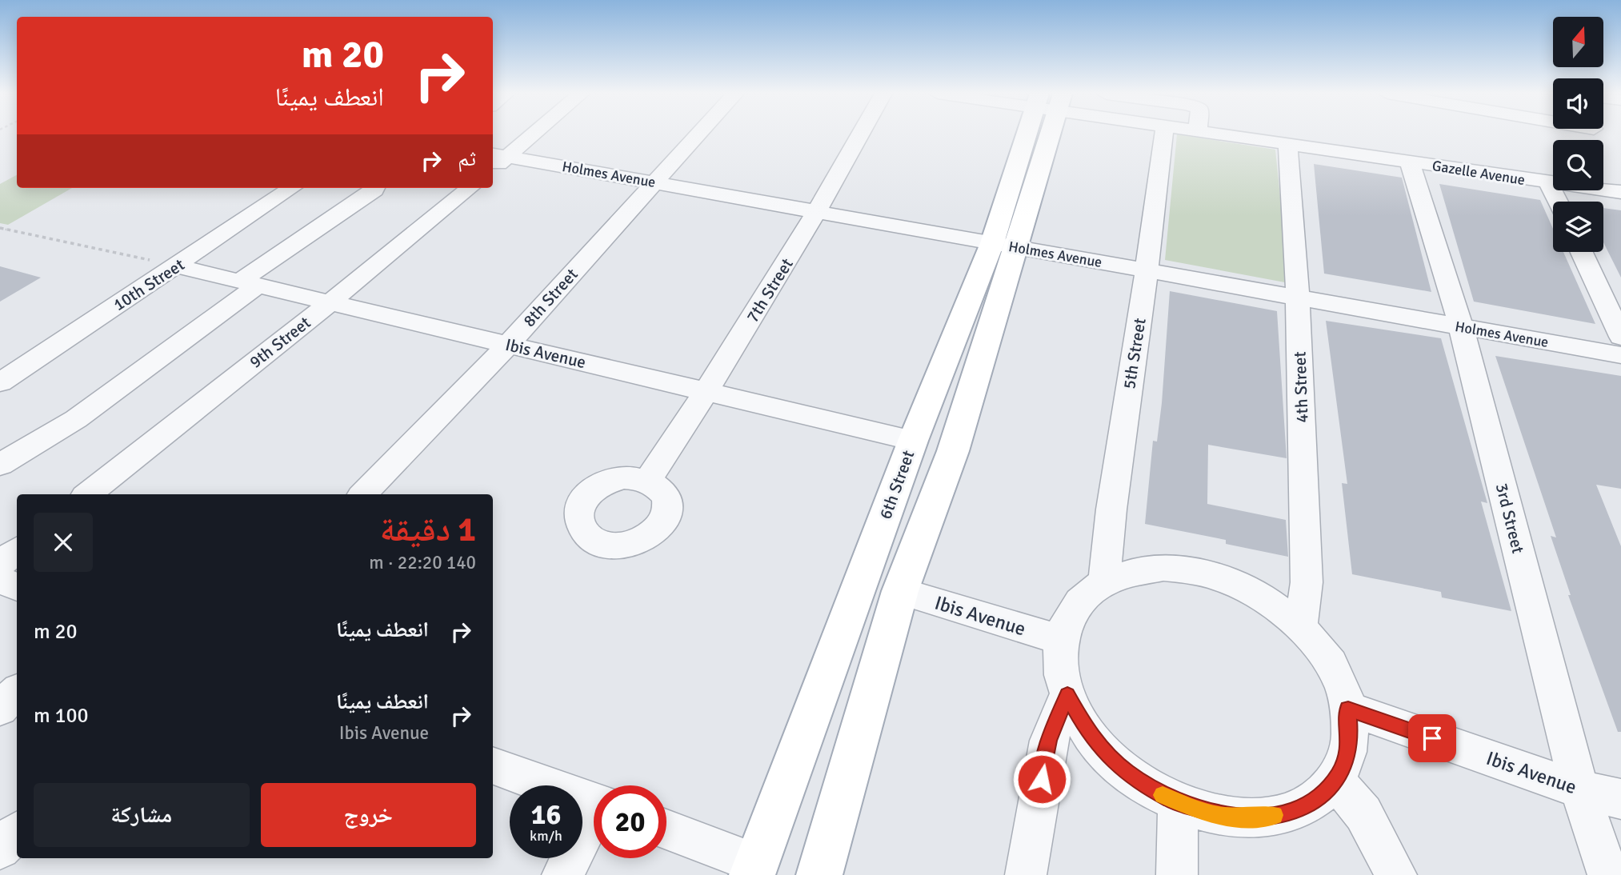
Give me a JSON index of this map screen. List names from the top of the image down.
{
  "streets": {
    "main road": ["6th Street"],
    "street": [
      "Gazelle Avenue",
      "Holmes Avenue",
      "10th Street",
      "7th Street",
      "8th Street",
      "9th Street",
      "Ibis Avenue",
      "5th Street",
      "4th Street",
      "3rd Street"
    ]
  },
  "crossings": [
    ["Gazelle Avenue", "4th Street"],
    ["Gazelle Avenue", "3rd Street"],
    ["Holmes Avenue", "7th Street"],
    ["Holmes Avenue", "8th Street"],
    ["Holmes Avenue", "5th Street"],
    ["Holmes Avenue", "4th Street"],
    ["Holmes Avenue", "6th Street"],
    ["Holmes Avenue", "3rd Street"],
    ["10th Street", "Ibis Avenue"],
    ["7th Street", "Ibis Avenue"],
    ["8th Street", "Ibis Avenue"],
    ["9th Street", "Ibis Avenue"],
    ["Ibis Avenue", "6th Street"],
    ["Ibis Avenue", "3rd Street"]
  ],
  "north": "top",
  "page": {
    "turn": ["20 m", "انعطف يمينًا"],
    "then": "ثم",
    "heading": ["1 دقيقة", "140 m · 22:20"],
    "list": [
      {
        "name": "انعطف يمينًا",
        "value": "20 m"
      },
      {
        "name": "انعطف يمينًا",
        "note": "Ibis Avenue",
        "value": "100 m"
      }
    ],
    "buttons": ["خروج", "مشاركة"],
    "speed": "16 km/h",
    "limit": "20"
  }
}
